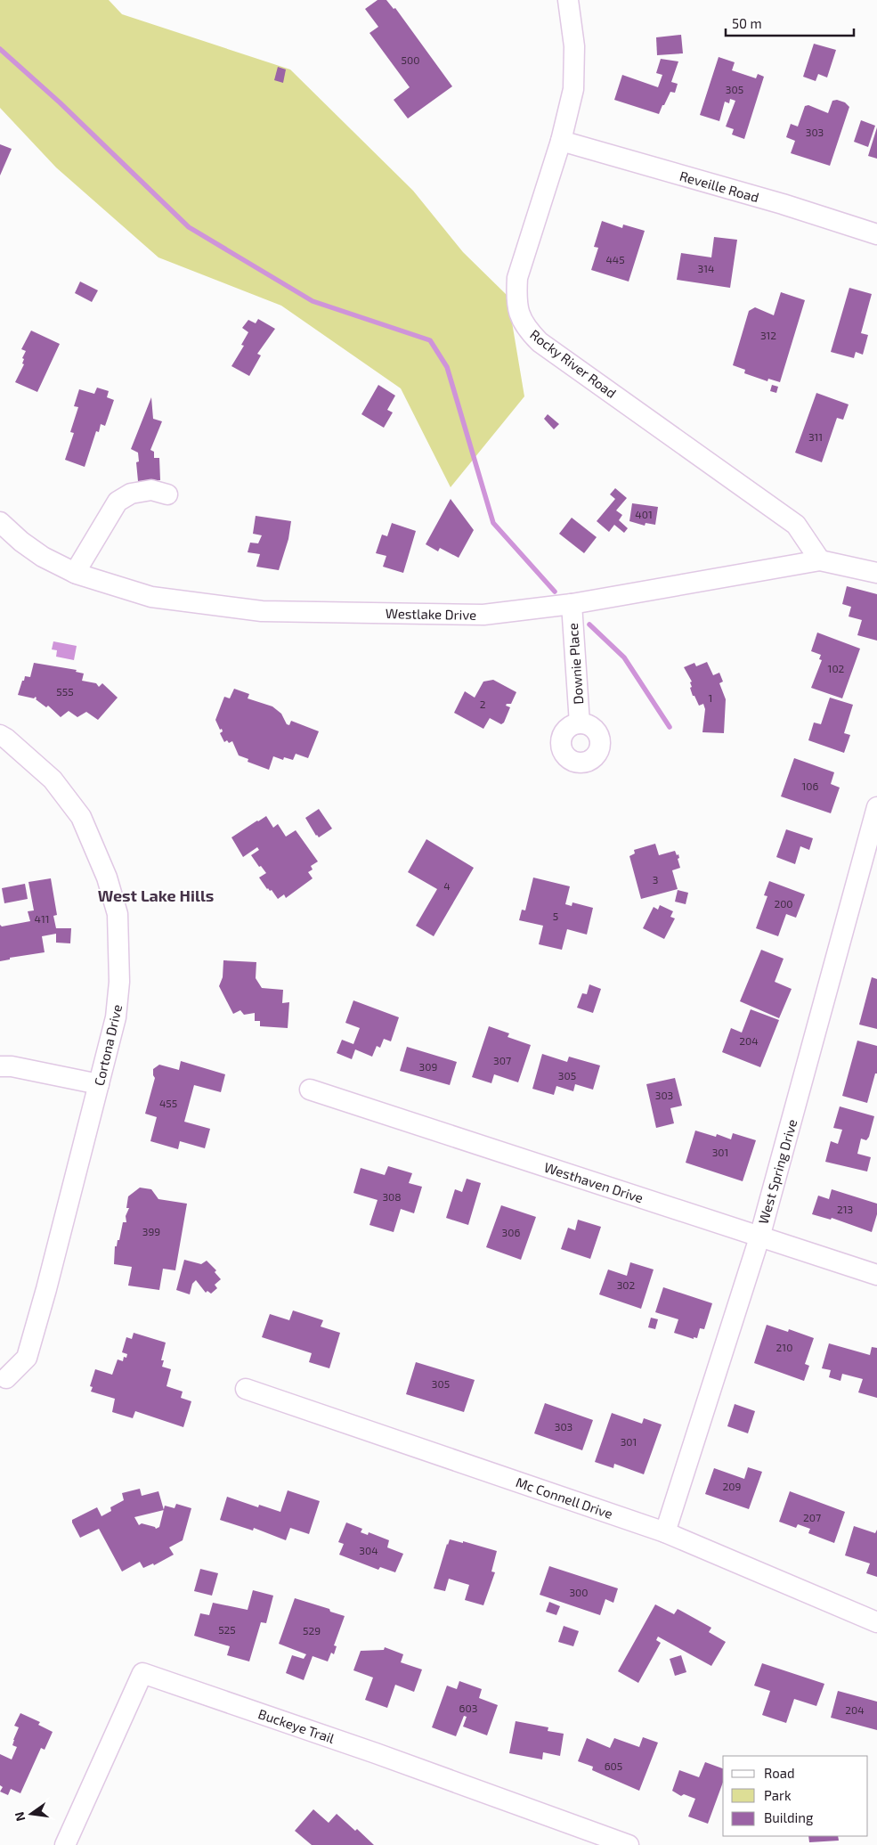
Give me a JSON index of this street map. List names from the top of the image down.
{
  "streets": {
    "street": [
      "Reveille Road",
      "Rocky River Road",
      "Westlake Drive",
      "Downie Place",
      "Cortona Drive",
      "West Spring Drive",
      "Westhaven Drive",
      "Mc Connell Drive",
      "Buckeye Trail"
    ]
  },
  "crossings": [
    ["Reveille Road", "Rocky River Road"],
    ["Rocky River Road", "Westlake Drive"],
    ["Westlake Drive", "Downie Place"],
    ["West Spring Drive", "Westhaven Drive"],
    ["West Spring Drive", "Mc Connell Drive"]
  ],
  "districts": ["West Lake Hills"],
  "house_numbers": [
    "500",
    "305",
    "303",
    "445",
    "314",
    "312",
    "311",
    "401",
    "102",
    "555",
    "1",
    "2",
    "106",
    "3",
    "4",
    "200",
    "5",
    "411",
    "204",
    "307",
    "309",
    "305",
    "303",
    "455",
    "301",
    "308",
    "213",
    "399",
    "306",
    "302",
    "210",
    "305",
    "303",
    "301",
    "209",
    "207",
    "304",
    "300",
    "525",
    "529",
    "603",
    "204",
    "605"
  ],
  "legend": ["Road", "Park", "Building"],
  "scale_bar": "50 m",
  "north": "left"
}
